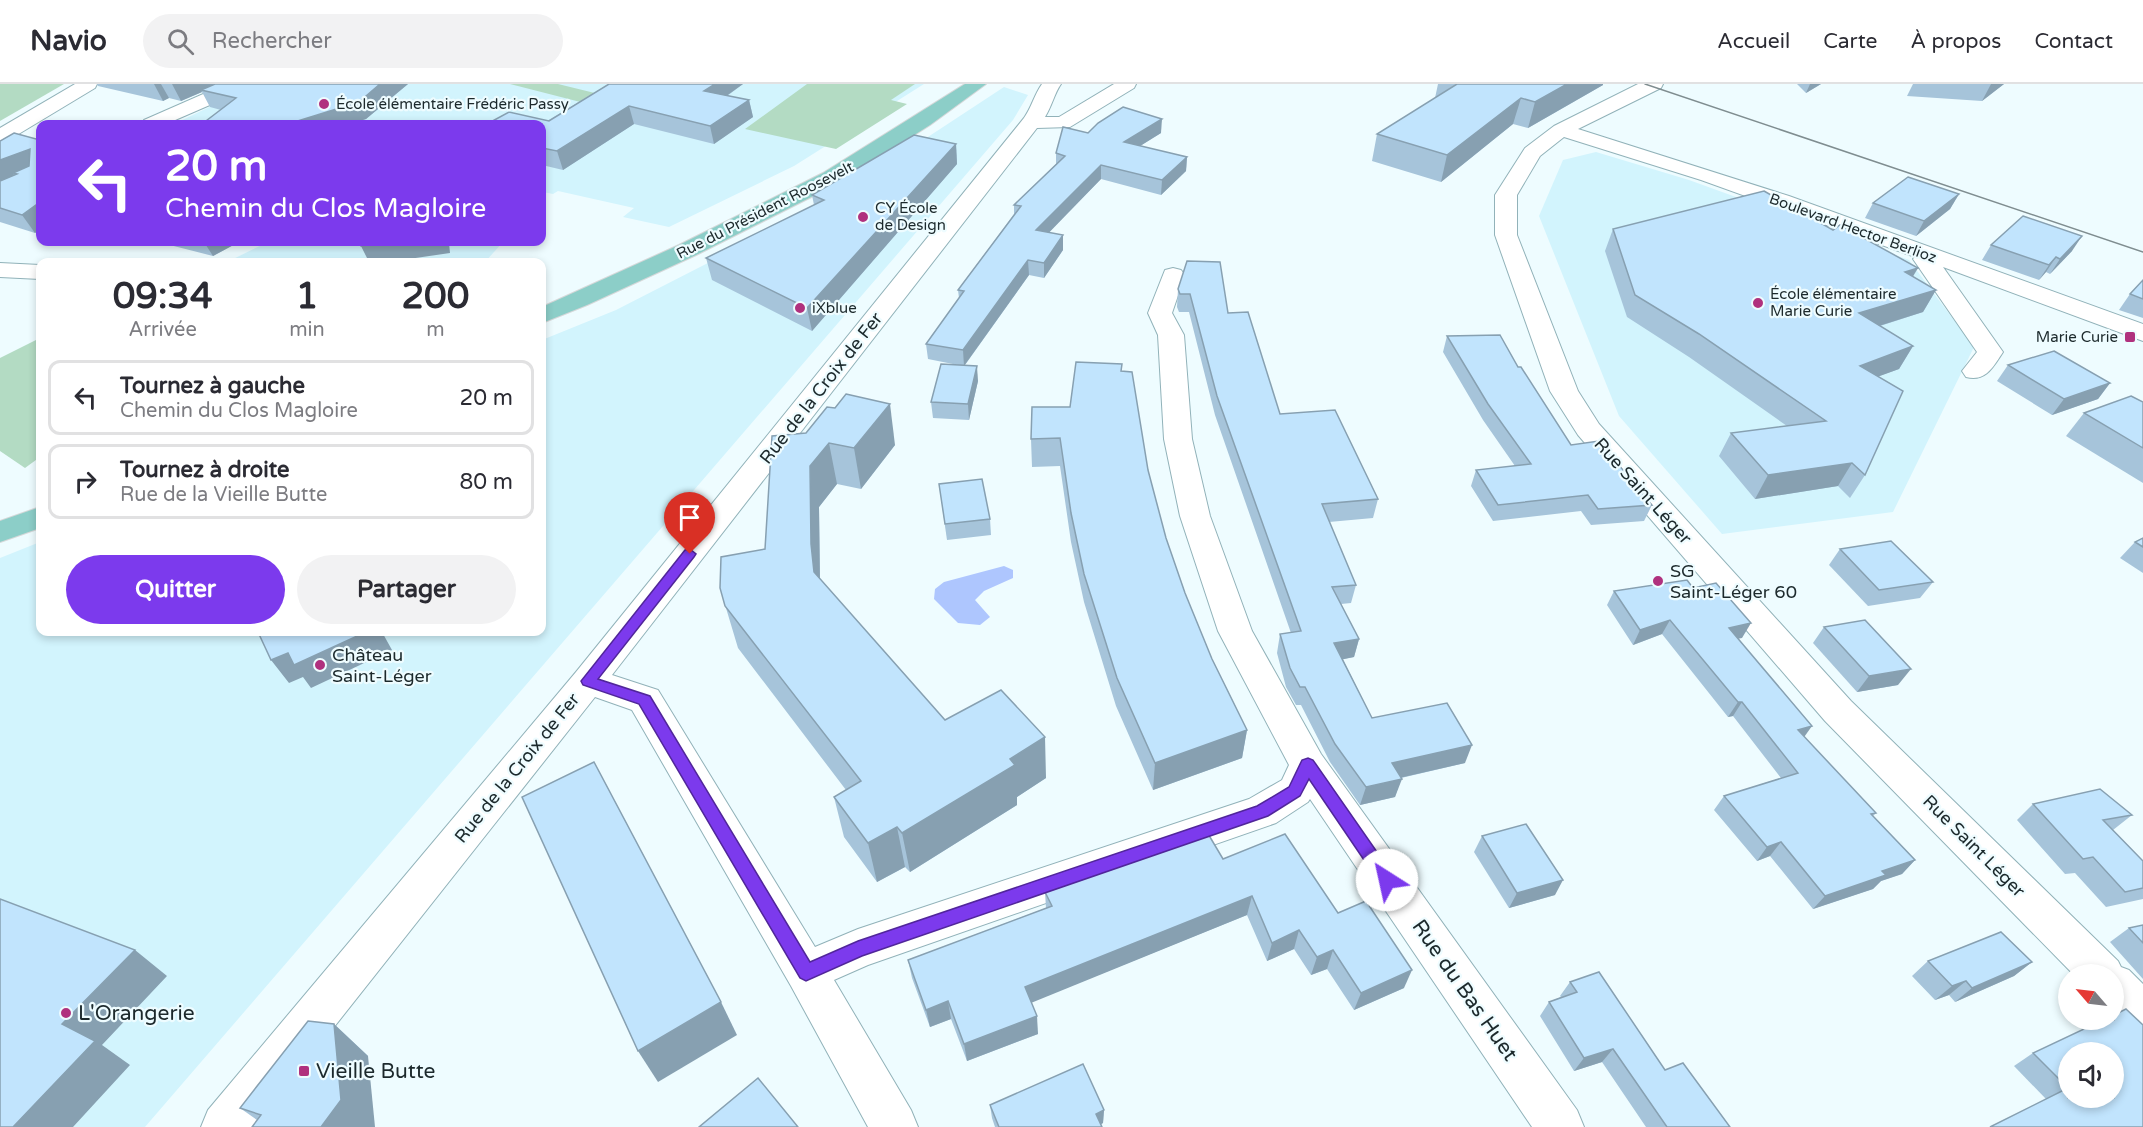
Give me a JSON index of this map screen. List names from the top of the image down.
{
  "streets": {
    "main road": ["Rue du Président Roosevelt"],
    "street": [
      "Boulevard Hector Berlioz",
      "Rue de la Croix de Fer",
      "Rue Saint Léger",
      "Rue du Bas Huet"
    ]
  },
  "crossings": [
    ["Boulevard Hector Berlioz", "Rue Saint Léger"]
  ],
  "places": {
    "other": [
      "École élémentaire Frédéric Passy",
      "CY École de Design",
      "École élémentaire Marie Curie",
      "iXblue",
      "SG Saint-Léger 60",
      "Château Saint-Léger",
      "L'Orangerie"
    ],
    "transit": ["Marie Curie", "Vieille Butte"]
  },
  "north": "top left",
  "page": {
    "header": "Navio",
    "search": "Rechercher",
    "nav": [
      "Accueil",
      "Carte",
      "À propos",
      "Contact"
    ],
    "turn": ["20 m", "Chemin du Clos Magloire"],
    "eta": [
      "09:34",
      "Arrivée",
      "1",
      "min",
      "200",
      "m"
    ],
    "list": [
      {
        "name": "Tournez à gauche",
        "note": "Chemin du Clos Magloire",
        "value": "20 m"
      },
      {
        "name": "Tournez à droite",
        "note": "Rue de la Vieille Butte",
        "value": "80 m"
      }
    ],
    "buttons": ["Quitter", "Partager"]
  }
}
